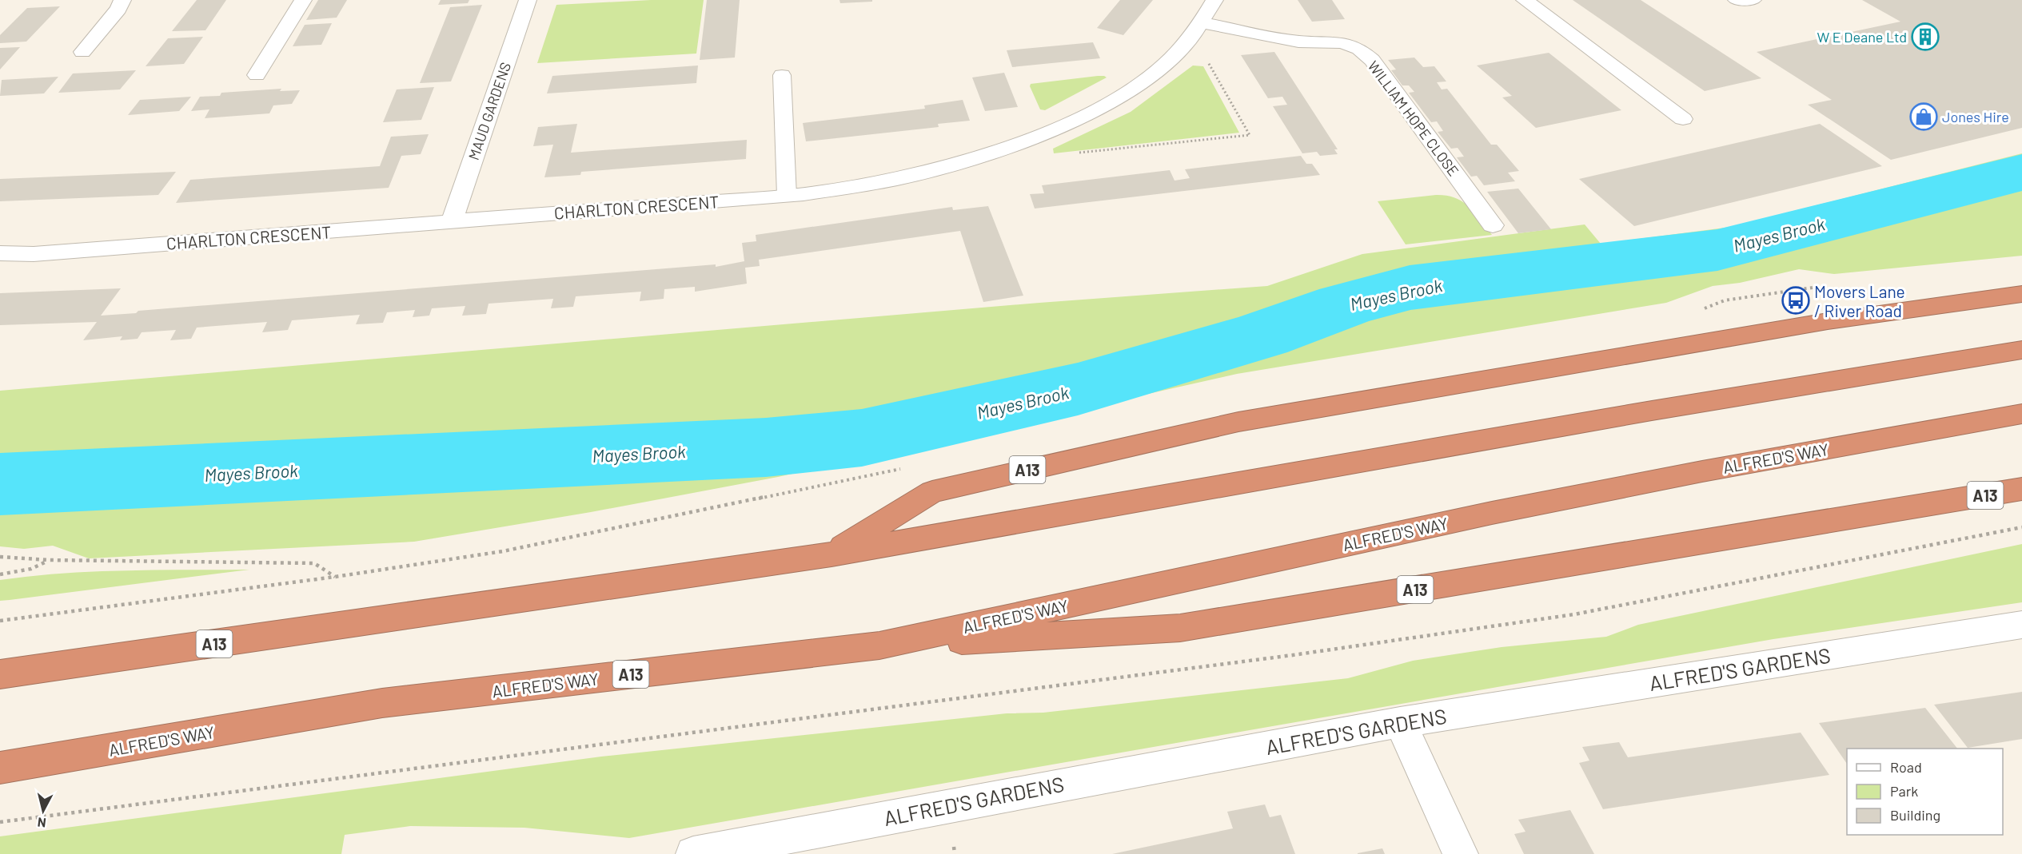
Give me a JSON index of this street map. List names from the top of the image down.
{
  "streets": {
    "highway": ["ALFRED'S WAY", "A13"],
    "street": [
      "MAUD GARDENS",
      "WILLIAM HOPE CLOSE",
      "CHARLTON CRESCENT",
      "ALFRED'S GARDENS"
    ]
  },
  "crossings": [
    ["MAUD GARDENS", "CHARLTON CRESCENT"],
    ["WILLIAM HOPE CLOSE", "CHARLTON CRESCENT"],
    ["ALFRED'S WAY", "A13"]
  ],
  "water": ["Mayes Brook"],
  "places": {
    "building": ["W E Deane Ltd"],
    "shop": ["Jones Hire"],
    "bus stop": ["Movers Lane / River Road"]
  },
  "legend": ["Road", "Park", "Building"],
  "north": "bottom"
}
